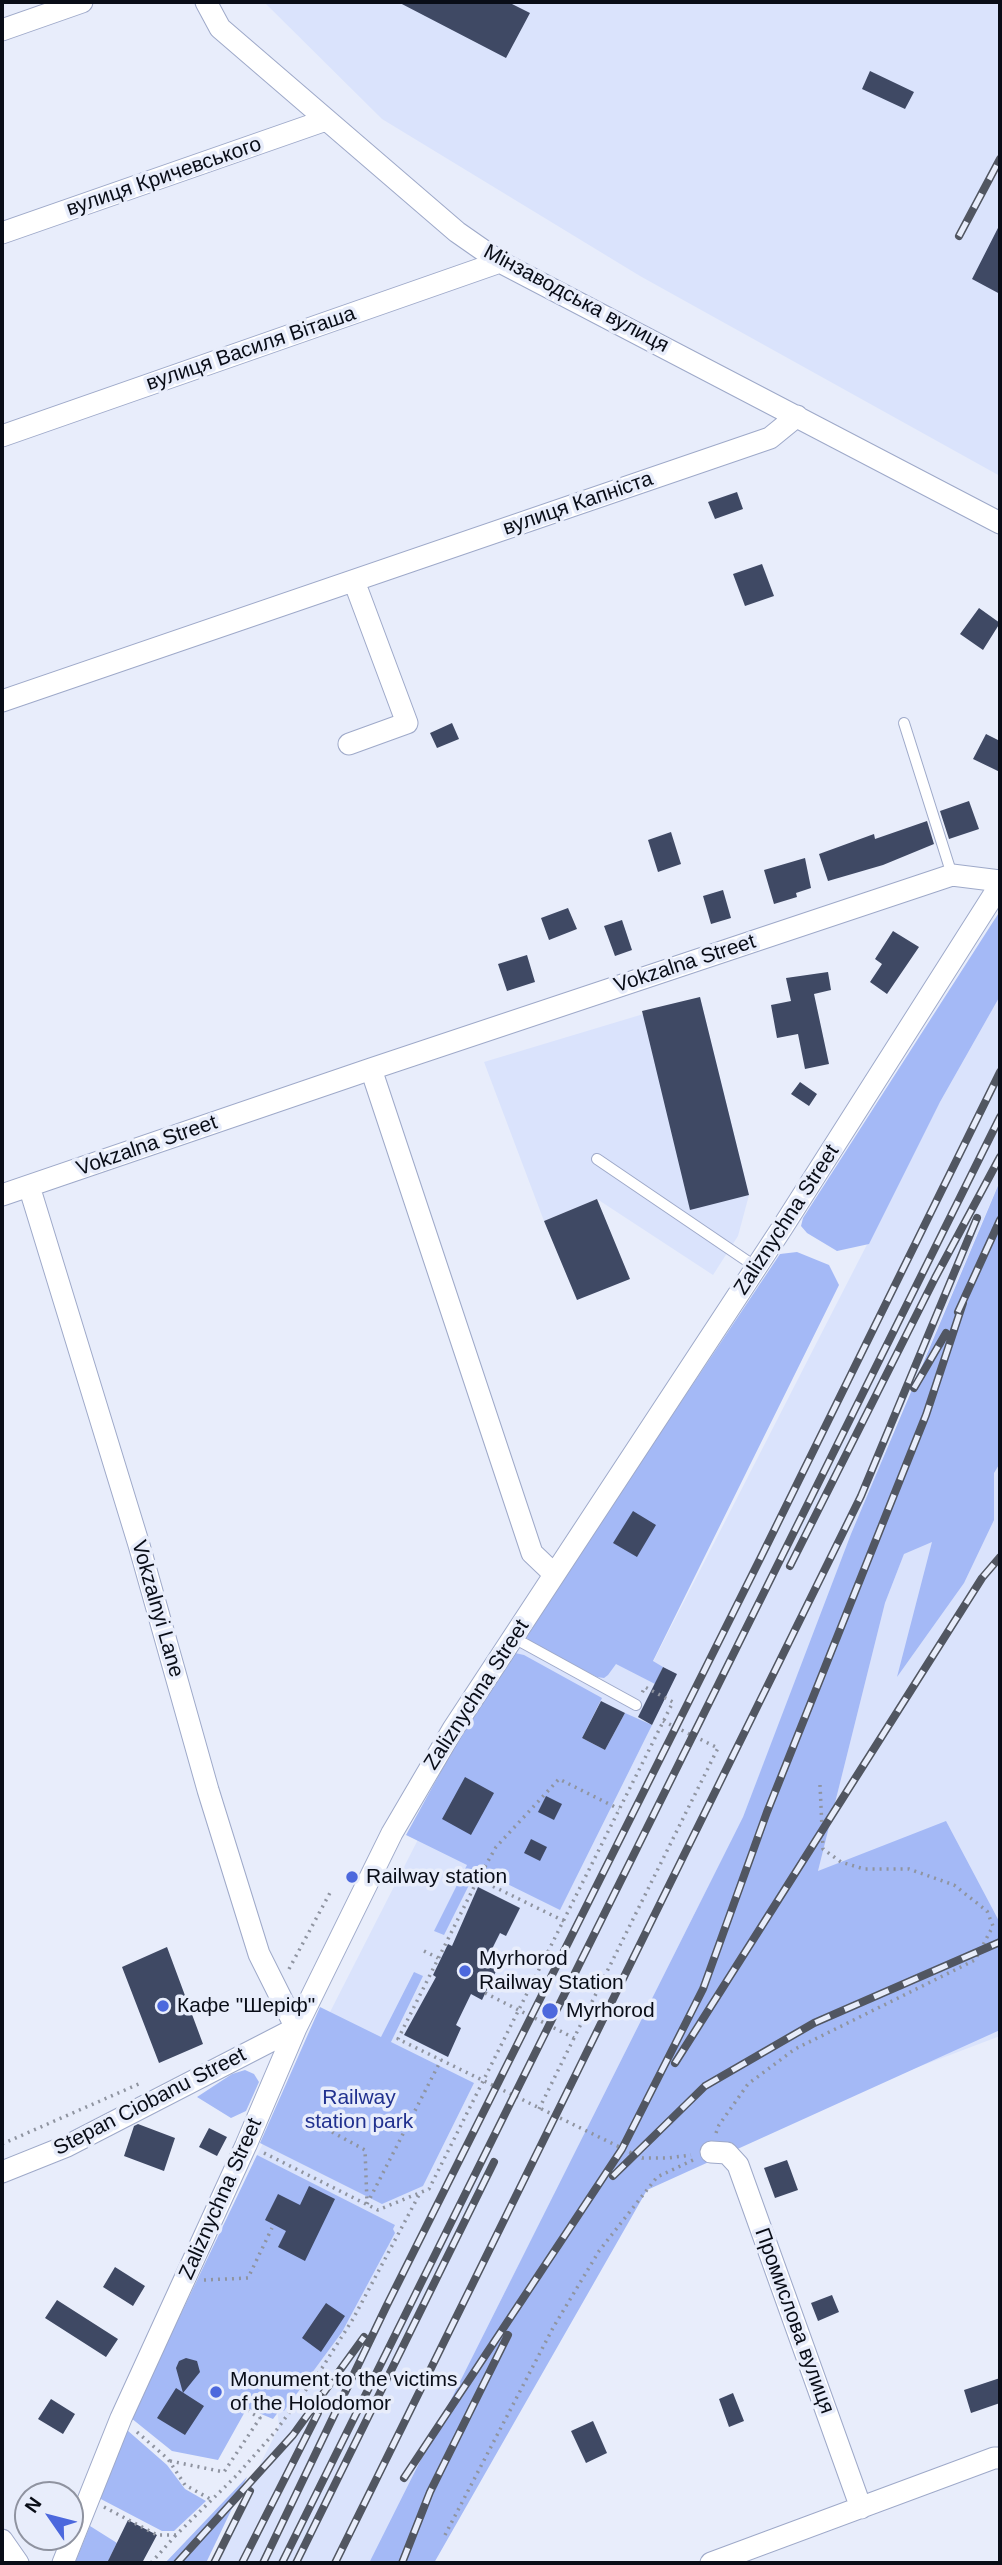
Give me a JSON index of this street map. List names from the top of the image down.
{
  "streets": {
    "street": [
      "вулиця Кричевського",
      "Мінзаводська вулиця",
      "вулиця Василя Віташа",
      "вулиця Капніста",
      "Vokzalna Street",
      "Zaliznychna Street",
      "Vokzalnyi Lane",
      "Stepan Ciobanu Street",
      "Промислова вулиця"
    ]
  },
  "crossings": [
    ["вулиця Кричевського", "Мінзаводська вулиця"],
    ["Мінзаводська вулиця", "вулиця Василя Віташа"],
    ["Мінзаводська вулиця", "вулиця Капніста"],
    ["Vokzalna Street", "Zaliznychna Street"],
    ["Vokzalna Street", "Vokzalnyi Lane"],
    ["Zaliznychna Street", "Vokzalnyi Lane"],
    ["Zaliznychna Street", "Stepan Ciobanu Street"],
    ["Vokzalnyi Lane", "Stepan Ciobanu Street"]
  ],
  "parks": ["Railway station park"],
  "places": [
    "Railway station",
    "Myrhorod Railway Station",
    "Кафе \"Шеріф\"",
    "Myrhorod",
    "Monument to the victims of the Holodomor"
  ],
  "north": "top left"
}
